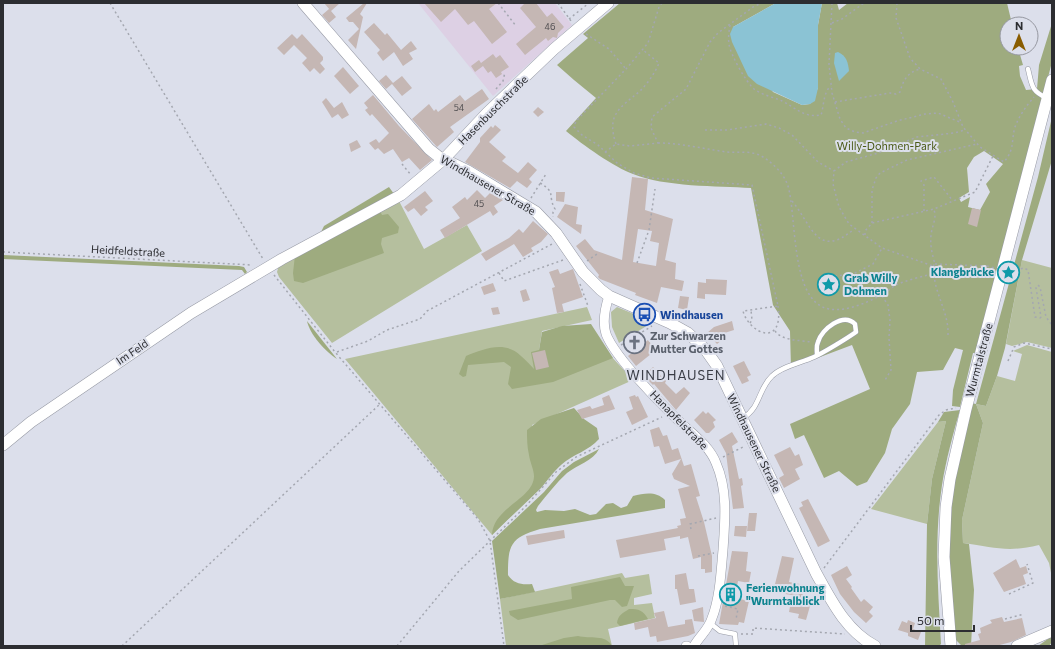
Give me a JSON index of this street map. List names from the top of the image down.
{
  "streets": {
    "street": [
      "Hasenbuschstraße",
      "Windhausener Straße",
      "Im Feld",
      "Wurmtalstraße",
      "Hanapfelstraße"
    ],
    "path": ["Heidfeldstraße"]
  },
  "crossings": [
    ["Hasenbuschstraße", "Windhausener Straße"],
    ["Hasenbuschstraße", "Im Feld"],
    ["Windhausener Straße", "Hanapfelstraße"]
  ],
  "districts": ["WINDHAUSEN"],
  "parks": ["Willy-Dohmen-Park"],
  "places": {
    "place": ["Klangbrücke", "Grab Willy Dohmen"],
    "bus stop": ["Windhausen"],
    "church": ["Zur Schwarzen Mutter Gottes"],
    "building": ["Ferienwohnung \"Wurmtalblick\""]
  },
  "house_numbers": ["46", "54", "45"],
  "scale_bar": "50 m",
  "north": "top"
}
